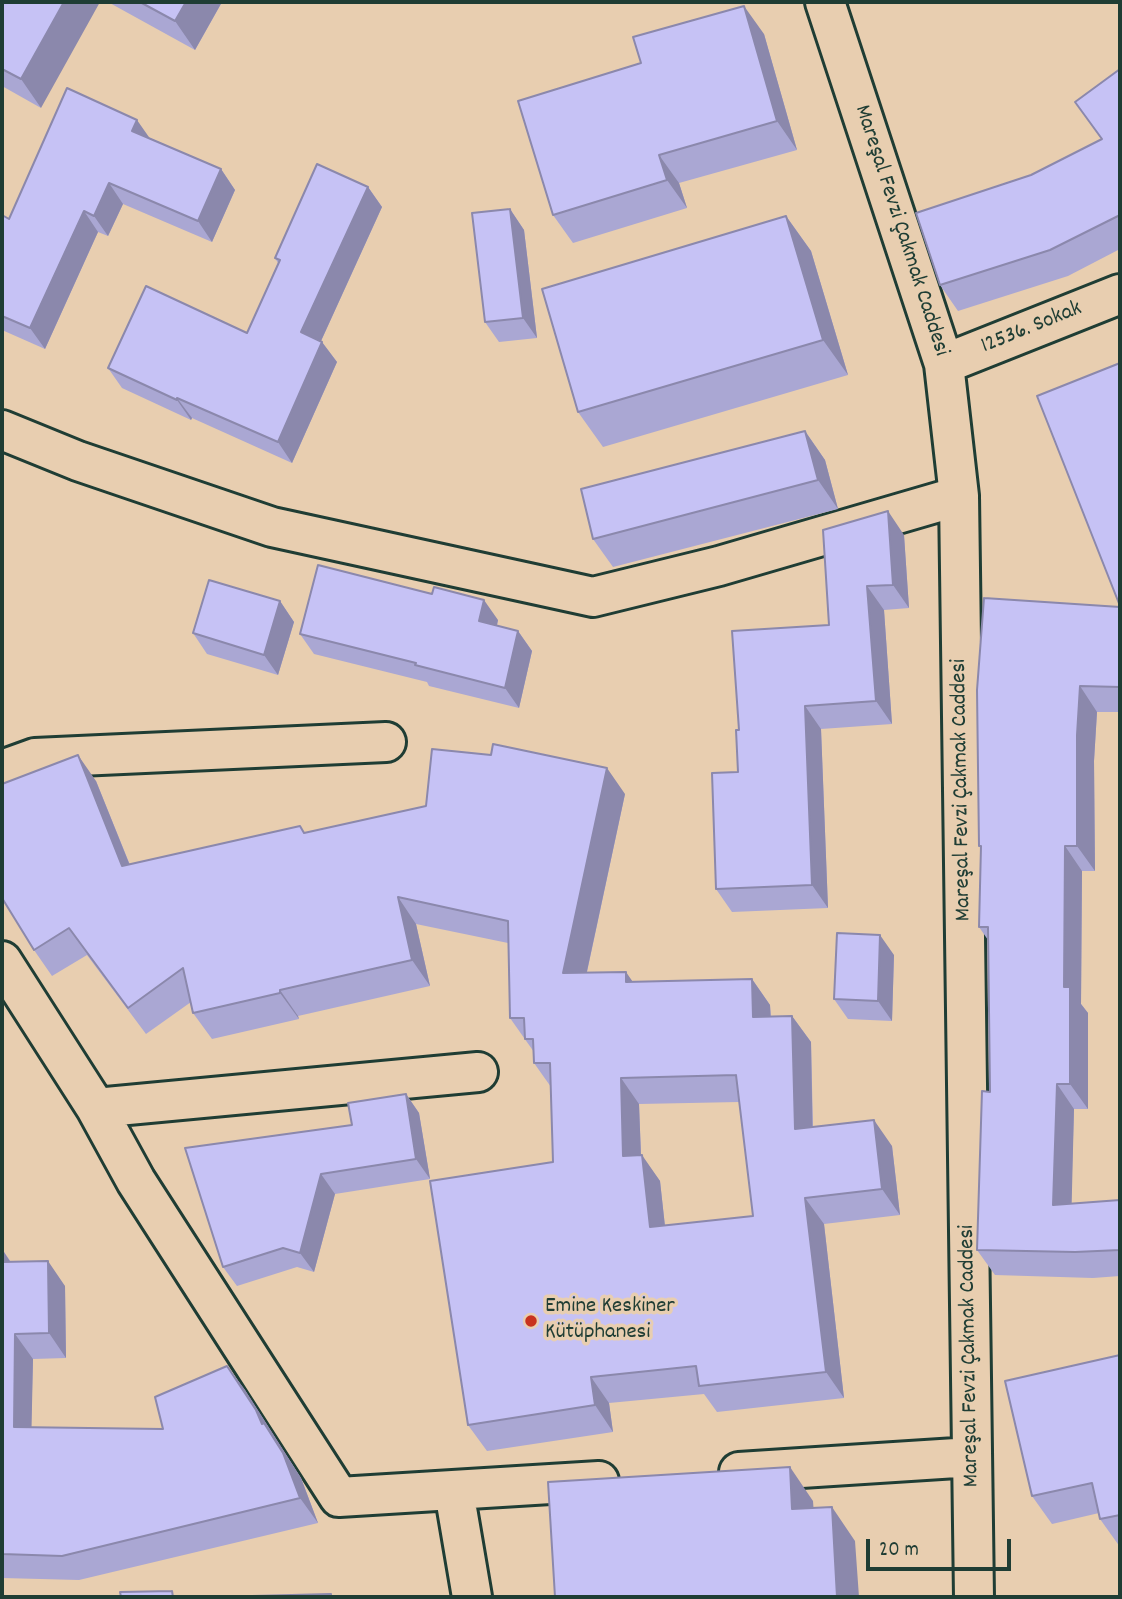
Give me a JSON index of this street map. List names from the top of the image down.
{
  "streets": {
    "street": ["Mareşal Fevzi Çakmak Caddesi", "12536. Sokak"]
  },
  "crossings": [
    ["Mareşal Fevzi Çakmak Caddesi", "12536. Sokak"]
  ],
  "places": ["Emine Keskiner Kütüphanesi"],
  "scale_bar": "20 m"
}
